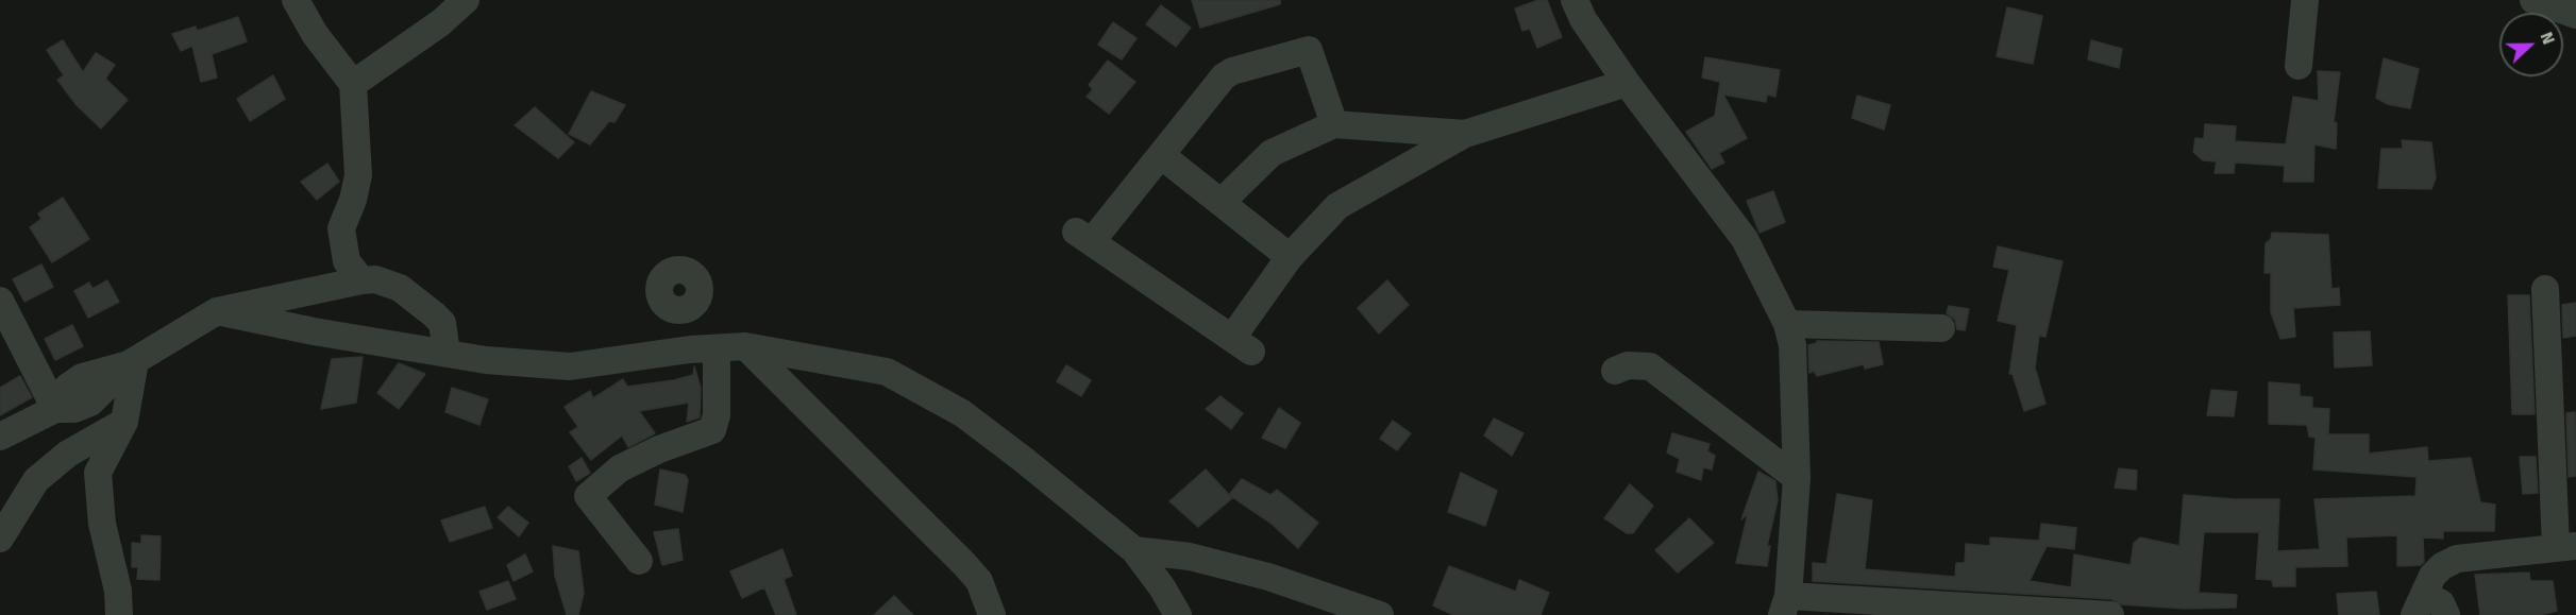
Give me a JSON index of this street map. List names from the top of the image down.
{
  "north": "right"
}
